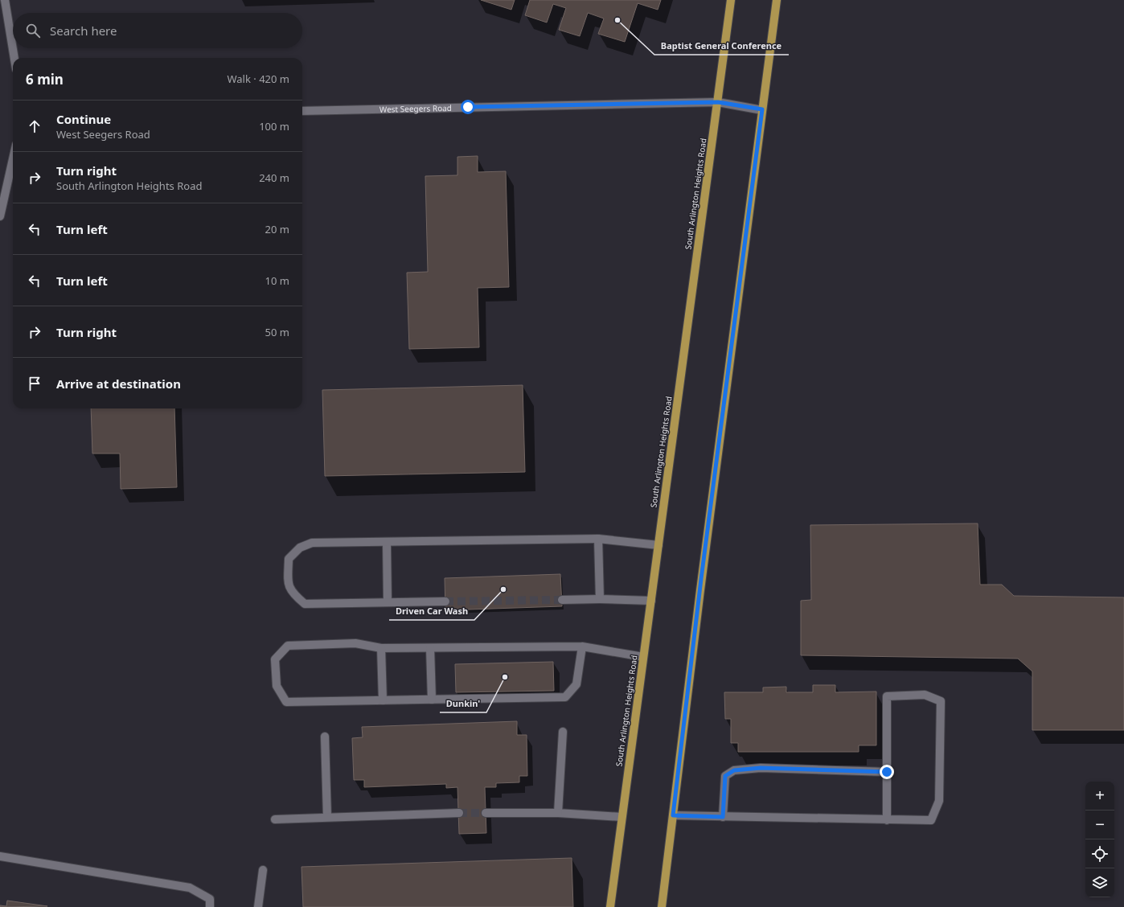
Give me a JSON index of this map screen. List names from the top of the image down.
{
  "streets": {
    "main road": ["South Arlington Heights Road"],
    "street": ["West Seegers Road"]
  },
  "crossings": [
    ["West Seegers Road", "South Arlington Heights Road"]
  ],
  "places": ["Baptist General Conference", "Driven Car Wash", "Dunkin'"],
  "page": {
    "search": "Search here",
    "heading": ["6 min", "Walk · 420 m"],
    "list": [
      ["Continue", "West Seegers Road", "100 m"],
      ["Turn right", "South Arlington Heights Road", "240 m"],
      ["Turn left", "20 m"],
      ["Turn left", "10 m"],
      ["Turn right", "50 m"],
      "Arrive at destination"
    ],
    "map_buttons": ["+", "−"]
  }
}
